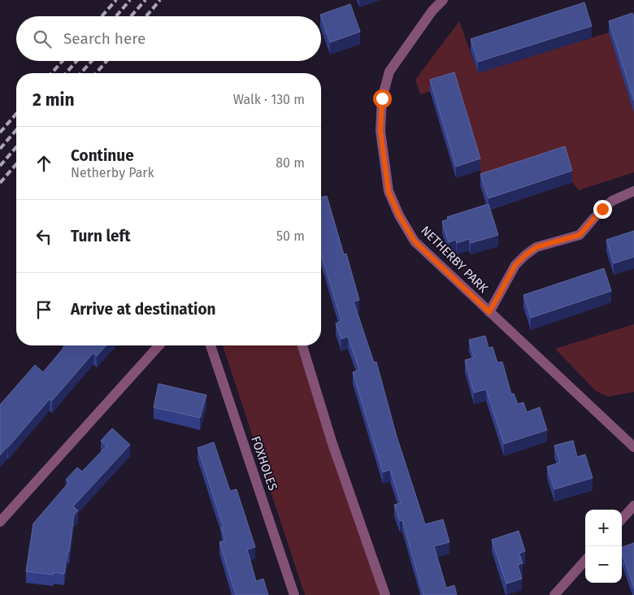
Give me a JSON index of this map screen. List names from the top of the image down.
{
  "streets": {
    "street": ["NETHERBY PARK", "FOXHOLES"]
  },
  "page": {
    "search": "Search here",
    "heading": ["2 min", "Walk · 130 m"],
    "list": [
      ["Continue", "Netherby Park", "80 m"],
      ["Turn left", "50 m"],
      "Arrive at destination"
    ],
    "map_buttons": ["+", "−"]
  }
}
